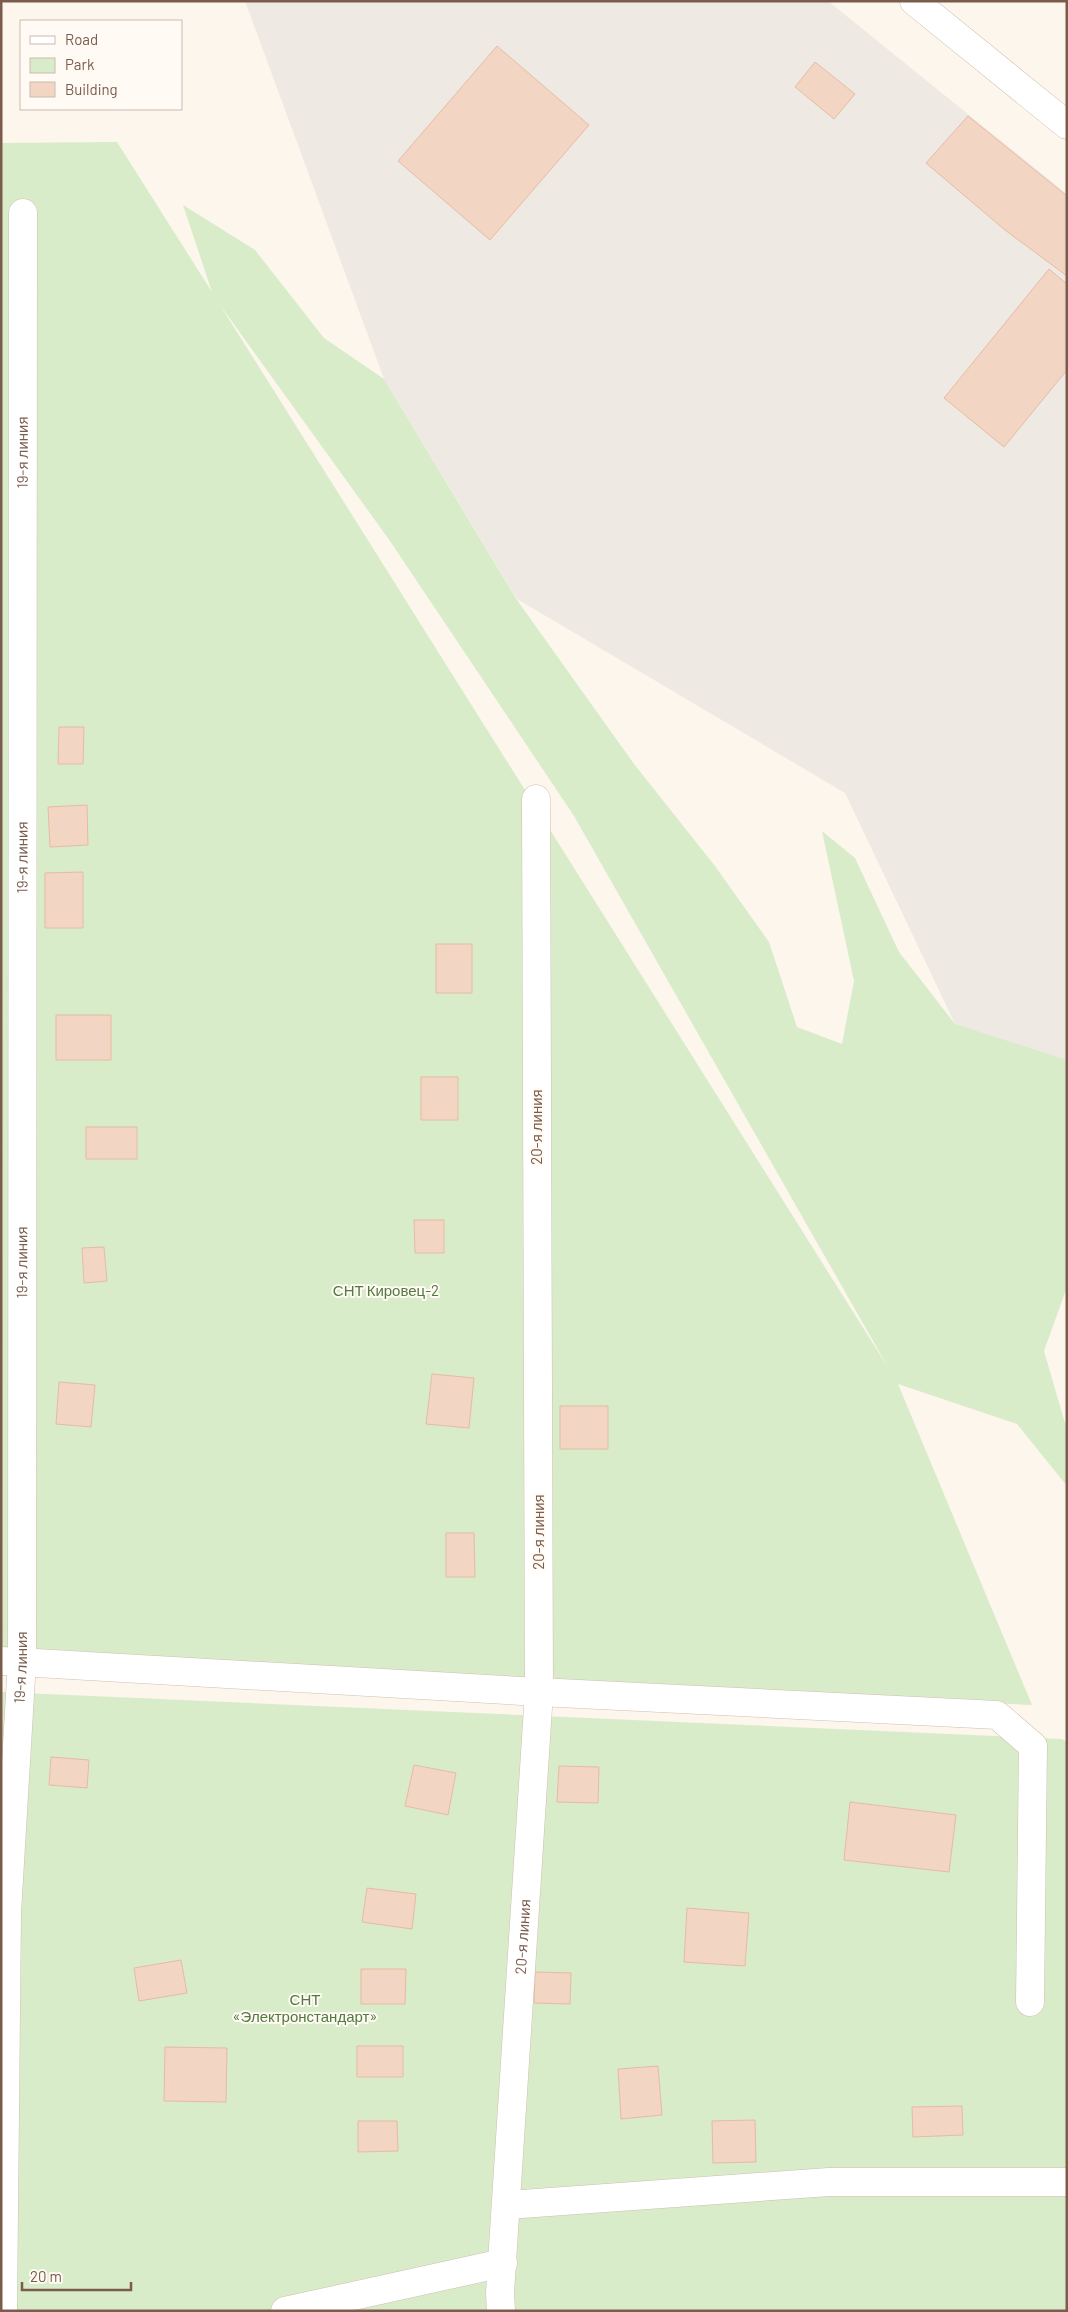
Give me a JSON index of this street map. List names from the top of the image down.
{
  "streets": {
    "street": ["19-я линия", "20-я линия"]
  },
  "parks": ["СНТ Кировец-2", "СНТ «Электронстандарт»"],
  "legend": ["Road", "Park", "Building"],
  "scale_bar": "20 m"
}
